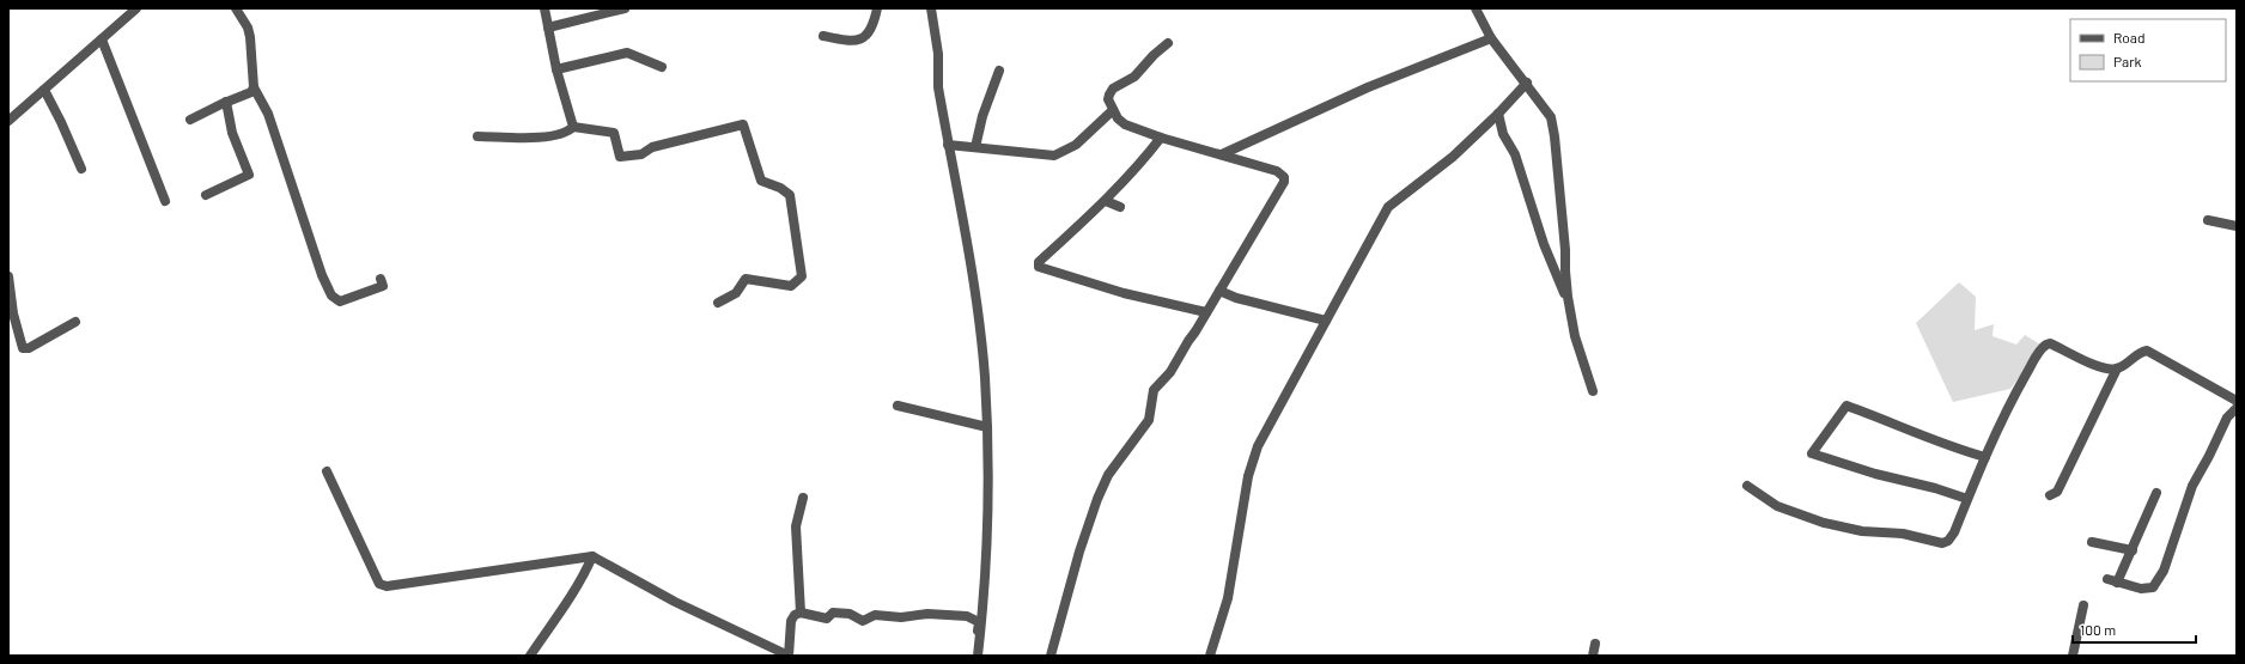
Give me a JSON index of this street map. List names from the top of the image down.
{
  "legend": ["Road", "Park"],
  "scale_bar": "100 m"
}
